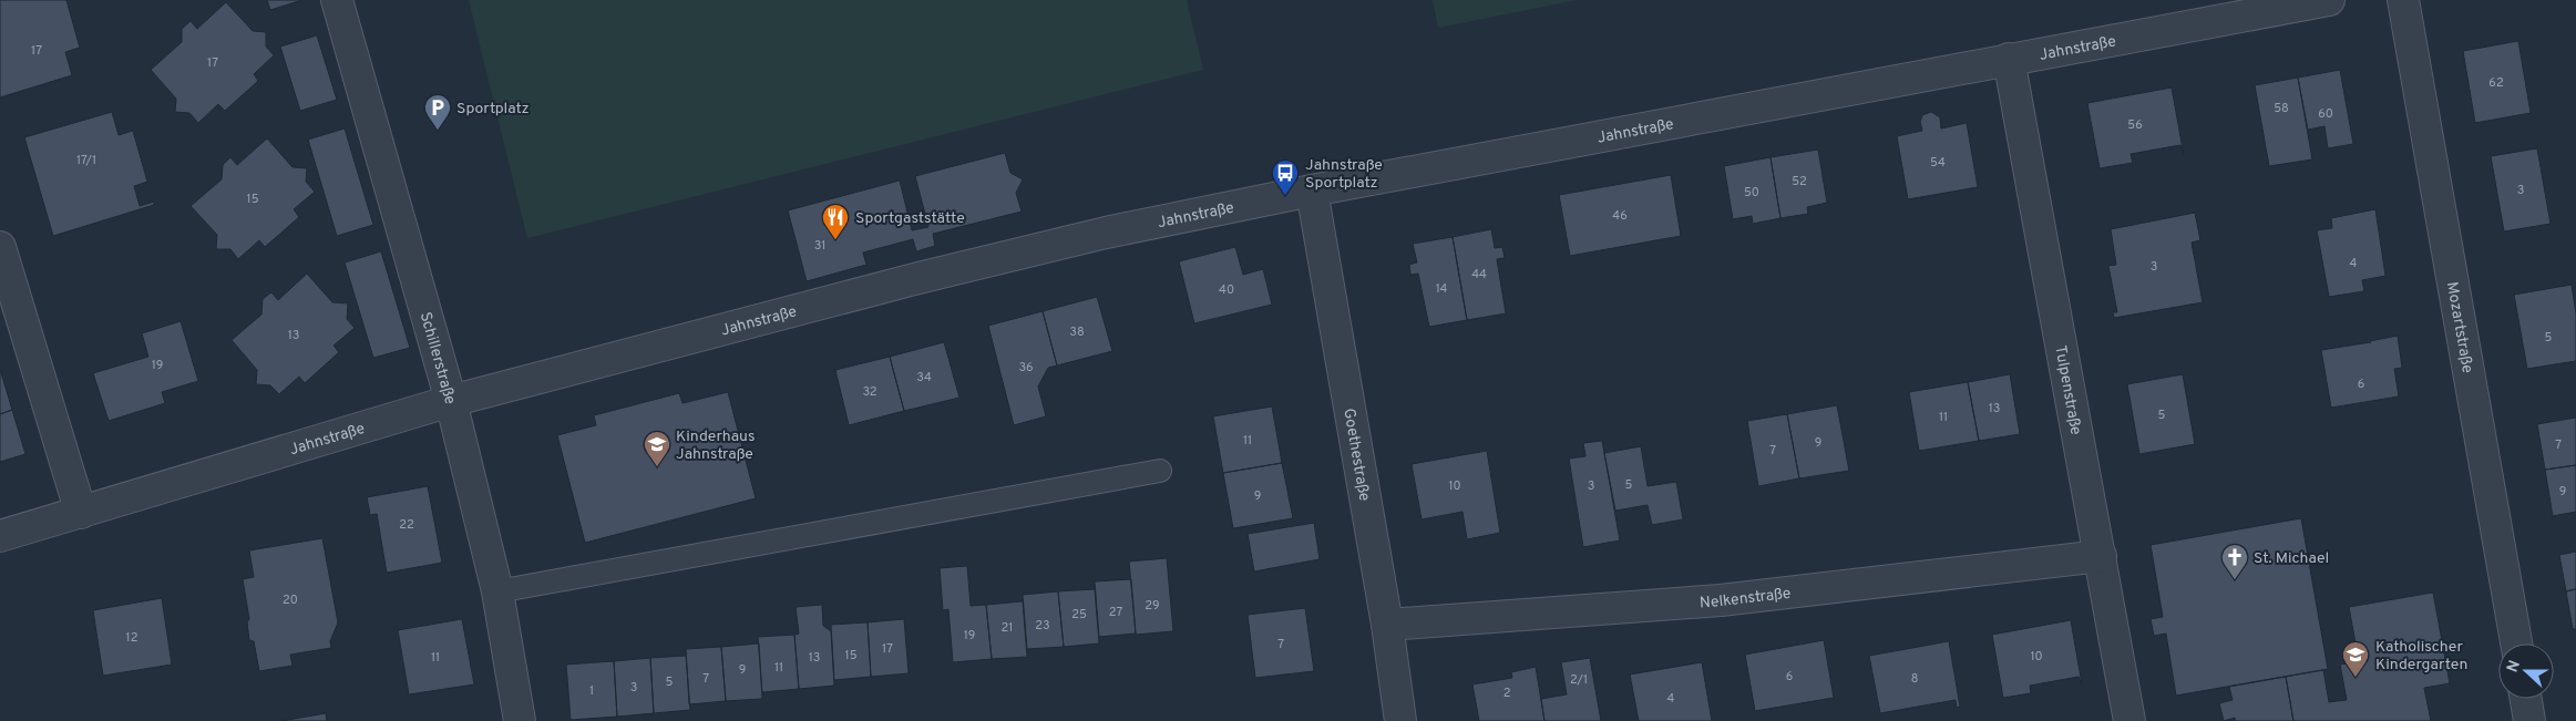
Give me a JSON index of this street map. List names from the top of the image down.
{
  "streets": {
    "street": [
      "Jahnstraße",
      "Mozartstraße",
      "Schillerstraße",
      "Tulpenstraße",
      "Goethestraße",
      "Nelkenstraße"
    ]
  },
  "crossings": [
    ["Jahnstraße", "Schillerstraße"],
    ["Jahnstraße", "Tulpenstraße"],
    ["Jahnstraße", "Goethestraße"],
    ["Tulpenstraße", "Nelkenstraße"],
    ["Goethestraße", "Nelkenstraße"]
  ],
  "places": {
    "parking": ["Sportplatz"],
    "bus stop": ["Jahnstraße Sportplatz"],
    "restaurant": ["Sportgaststätte"],
    "school or university": ["Kinderhaus Jahnstraße", "Katholischer Kindergarten"],
    "church": ["St. Michael"]
  },
  "house_numbers": [
    "17",
    "17",
    "62",
    "58",
    "60",
    "56",
    "17/1",
    "54",
    "52",
    "3",
    "50",
    "15",
    "46",
    "31",
    "4",
    "3",
    "44",
    "14",
    "40",
    "38",
    "13",
    "5",
    "19",
    "36",
    "34",
    "6",
    "32",
    "13",
    "5",
    "11",
    "11",
    "9",
    "7",
    "7",
    "5",
    "10",
    "3",
    "9",
    "9",
    "22",
    "20",
    "29",
    "27",
    "25",
    "23",
    "21",
    "19",
    "12",
    "7",
    "17",
    "15",
    "10",
    "11",
    "13",
    "11",
    "9",
    "6",
    "7",
    "8",
    "2/1",
    "5",
    "3",
    "1",
    "2",
    "4"
  ],
  "north": "left"
}
